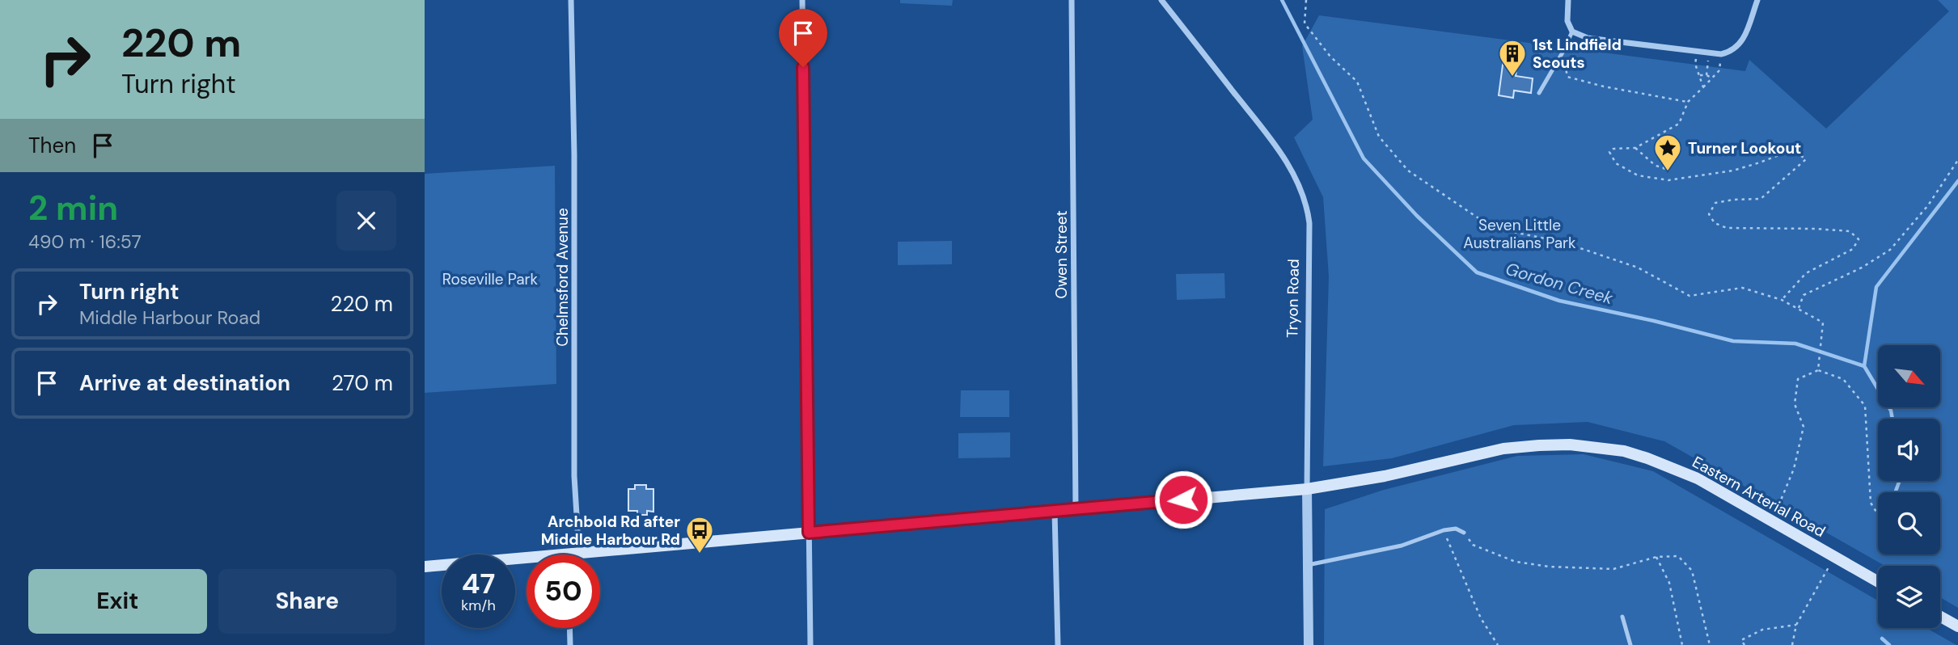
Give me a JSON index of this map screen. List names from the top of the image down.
{
  "streets": {
    "main road": ["Eastern Arterial Road"],
    "street": ["Owen Street", "Chelmsford Avenue", "Tryon Road"]
  },
  "crossings": [
    ["Owen Street", "Eastern Arterial Road"],
    ["Chelmsford Avenue", "Eastern Arterial Road"],
    ["Tryon Road", "Eastern Arterial Road"]
  ],
  "water": ["Gordon Creek"],
  "parks": ["Seven Little Australians Park", "Roseville Park"],
  "places": {
    "building": ["1st Lindfield Scouts"],
    "place": ["Turner Lookout"],
    "bus stop": ["Archbold Rd after Middle Harbour Rd"]
  },
  "north": "bottom right",
  "page": {
    "turn": ["220 m", "Turn right"],
    "then": "Then",
    "heading": ["2 min", "490 m · 16:57"],
    "list": [
      {
        "name": "Turn right",
        "note": "Middle Harbour Road",
        "value": "220 m"
      },
      {
        "name": "Arrive at destination",
        "value": "270 m"
      }
    ],
    "speed": "47 km/h",
    "limit": "50",
    "buttons": ["Exit", "Share"]
  }
}
